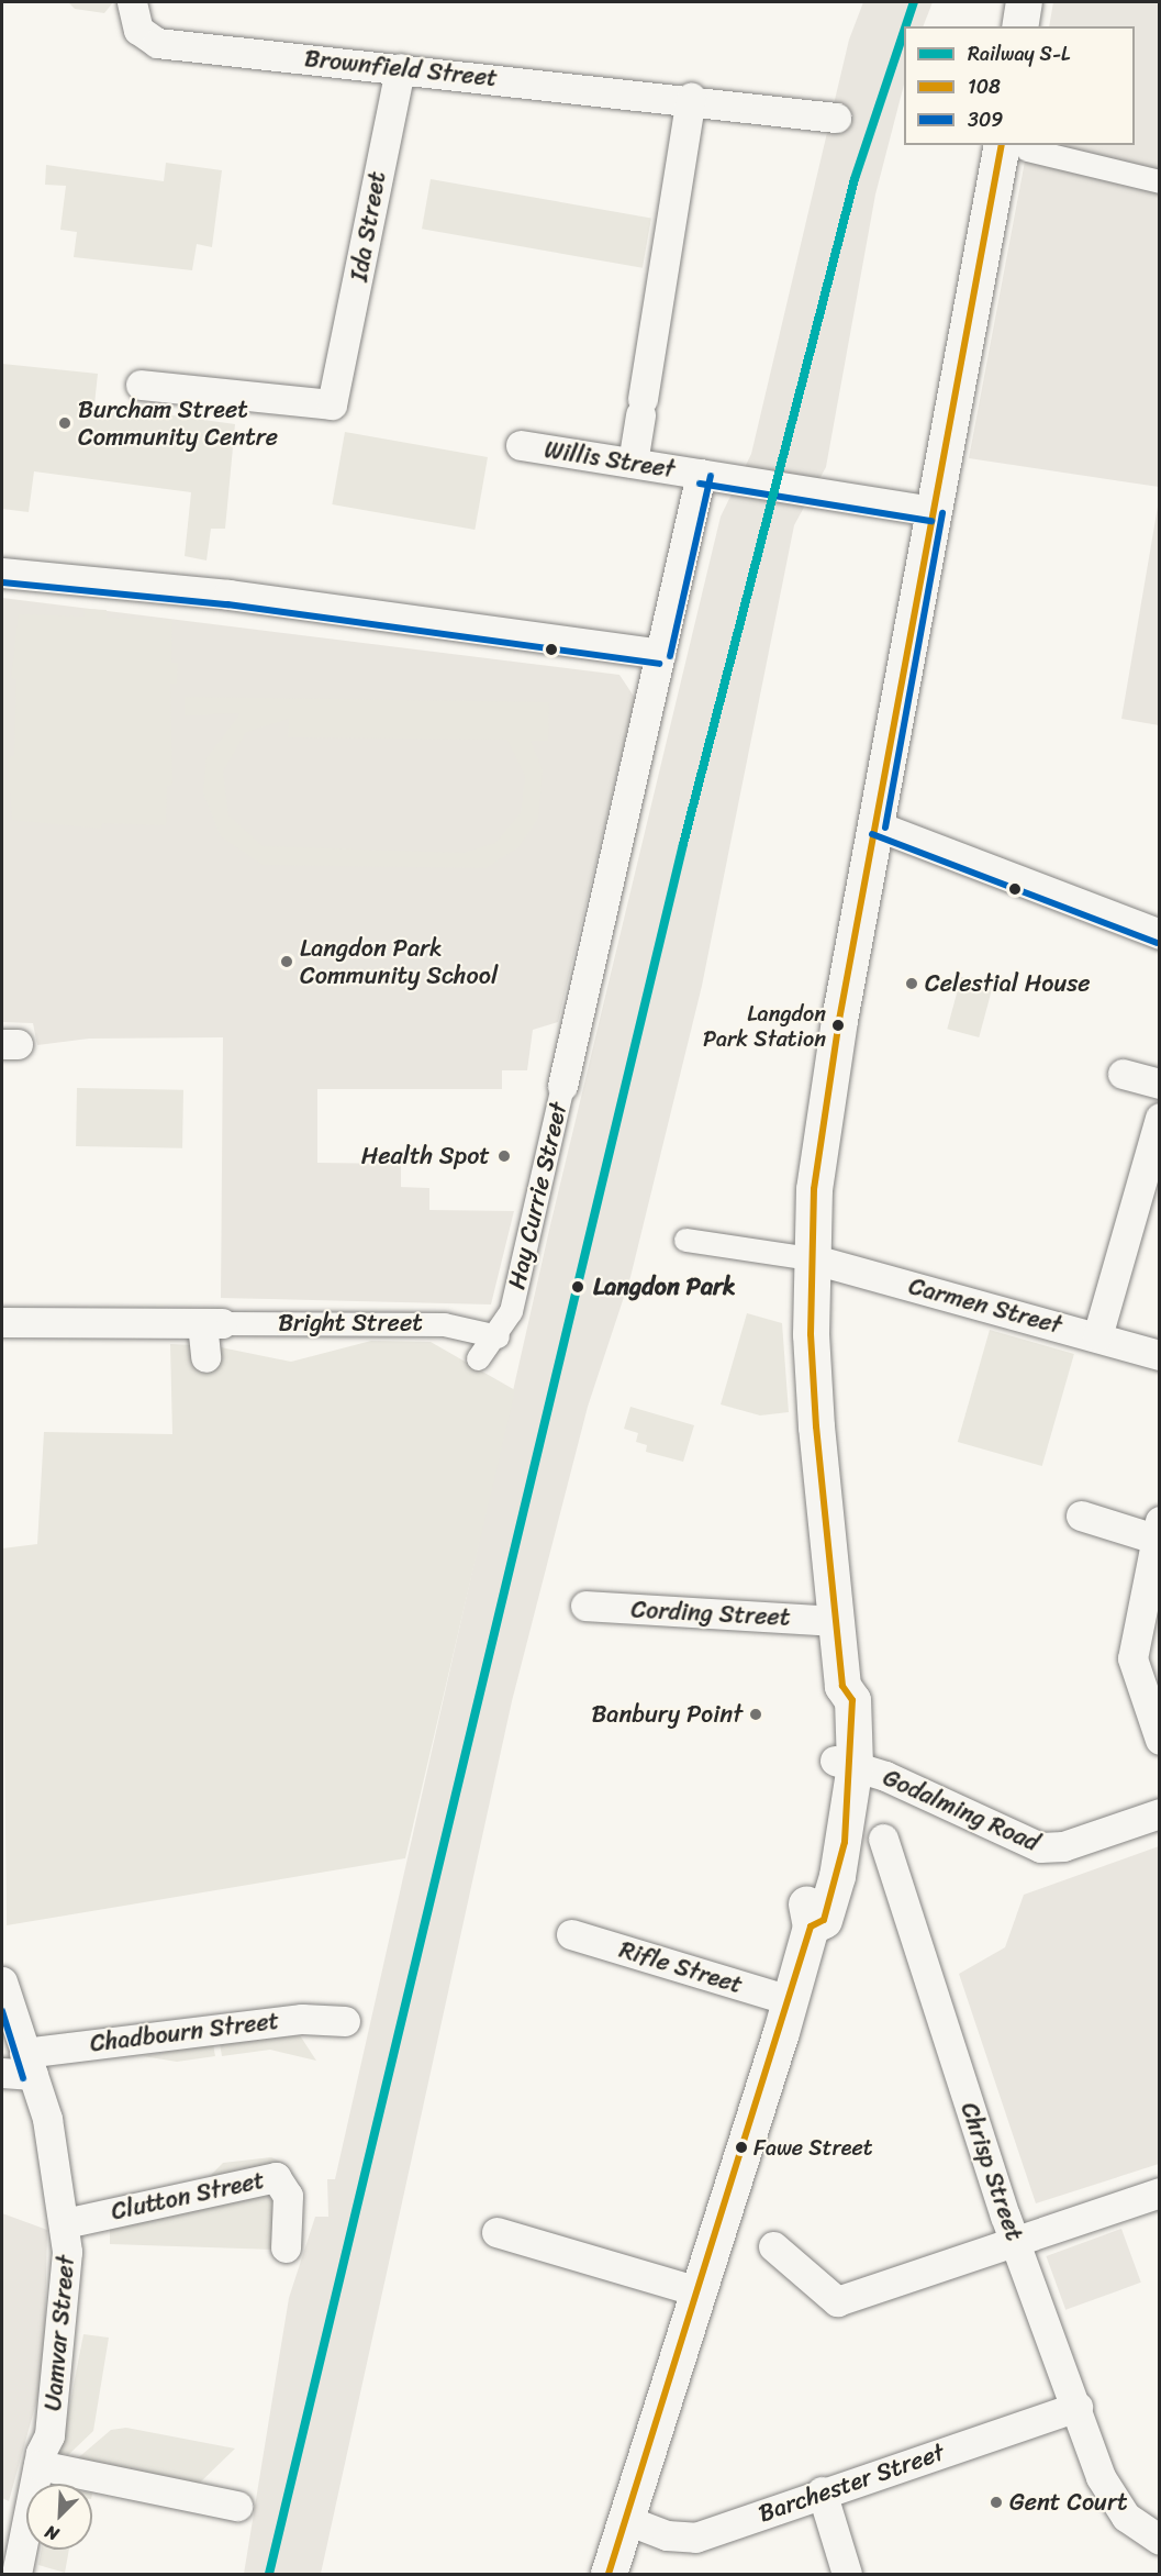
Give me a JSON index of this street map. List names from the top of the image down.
{
  "streets": {
    "street": [
      "Brownfield Street",
      "Ida Street",
      "Willis Street",
      "Hay Currie Street",
      "Carmen Street",
      "Bright Street",
      "Cording Street",
      "Godalming Road",
      "Rifle Street",
      "Chadbourn Street",
      "Chrisp Street",
      "Clutton Street",
      "Uamvar Street",
      "Barchester Street"
    ]
  },
  "crossings": [
    ["Brownfield Street", "Ida Street"],
    ["Willis Street", "Hay Currie Street"],
    ["Hay Currie Street", "Bright Street"],
    ["Chadbourn Street", "Uamvar Street"],
    ["Chrisp Street", "Barchester Street"],
    ["Clutton Street", "Uamvar Street"]
  ],
  "places": [
    "Burcham Street Community Centre",
    "Langdon Park Community School",
    "Celestial House",
    "Langdon Park Station",
    "Health Spot",
    "Langdon Park",
    "Banbury Point",
    "Fawe Street",
    "Gent Court"
  ],
  "lines": ["rail line S-L", "transit line 108", "transit line 309"],
  "legend": ["Railway S-L", "108", "309"],
  "north": "bottom left"
}
